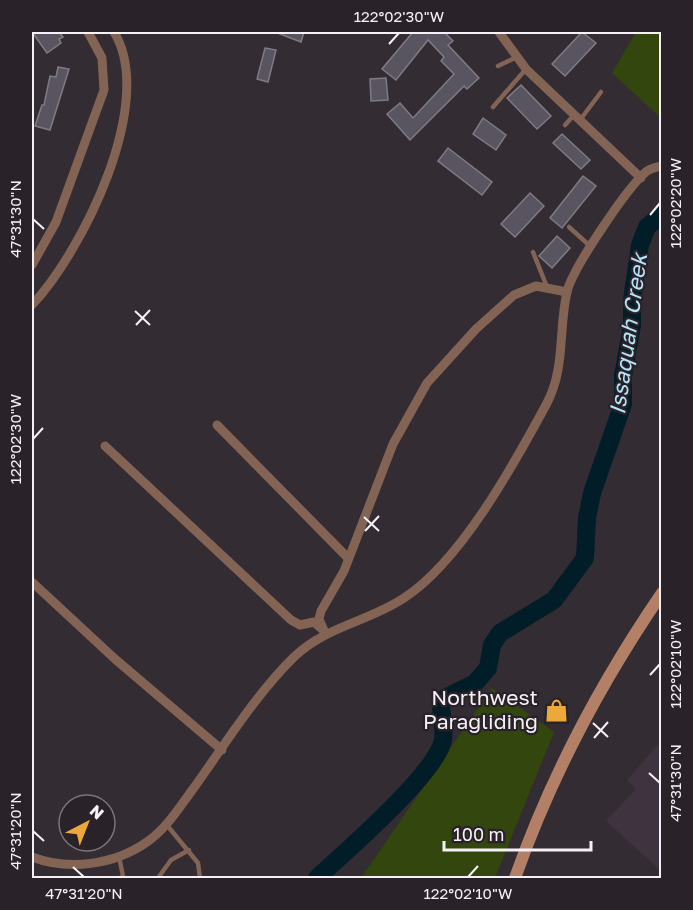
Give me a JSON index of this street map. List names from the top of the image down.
{
  "water": ["Issaquah Creek"],
  "places": {
    "shop": ["Northwest Paragliding"]
  },
  "scale_bar": "100 m",
  "north": "top right",
  "coordinates": [
    "122°02'30\"W",
    "122°02'20\"W",
    "47°31'30\"N",
    "122°02'10\"W",
    "47°31'20\"N"
  ]
}
